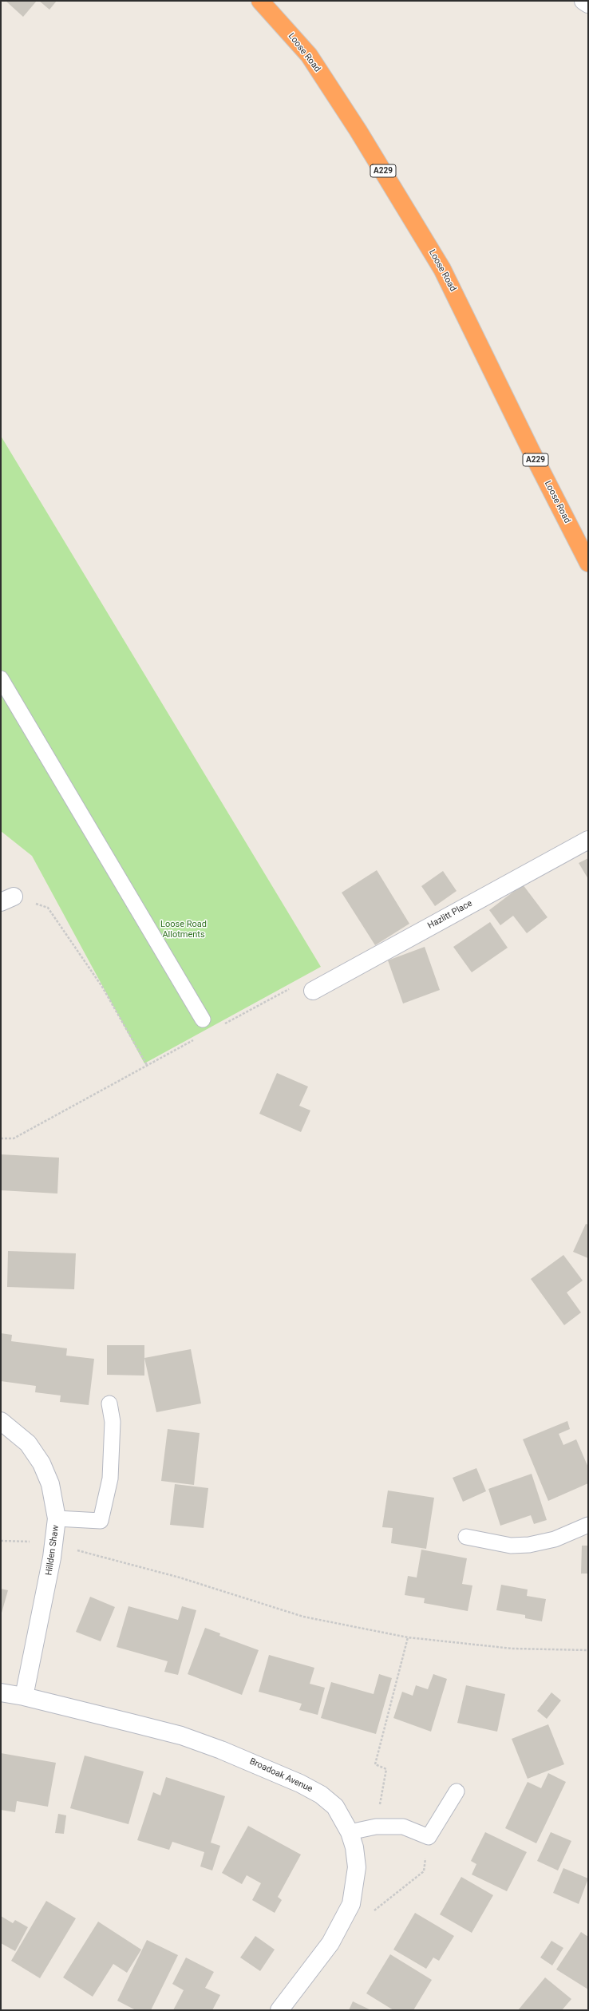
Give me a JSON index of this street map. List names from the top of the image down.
{
  "streets": {
    "highway": ["Loose Road", "A229"],
    "street": ["Hazlitt Place", "Hillden Shaw", "Broadoak Avenue"]
  },
  "crossings": [
    ["Hillden Shaw", "Broadoak Avenue"]
  ],
  "parks": ["Loose Road Allotments"]
}
